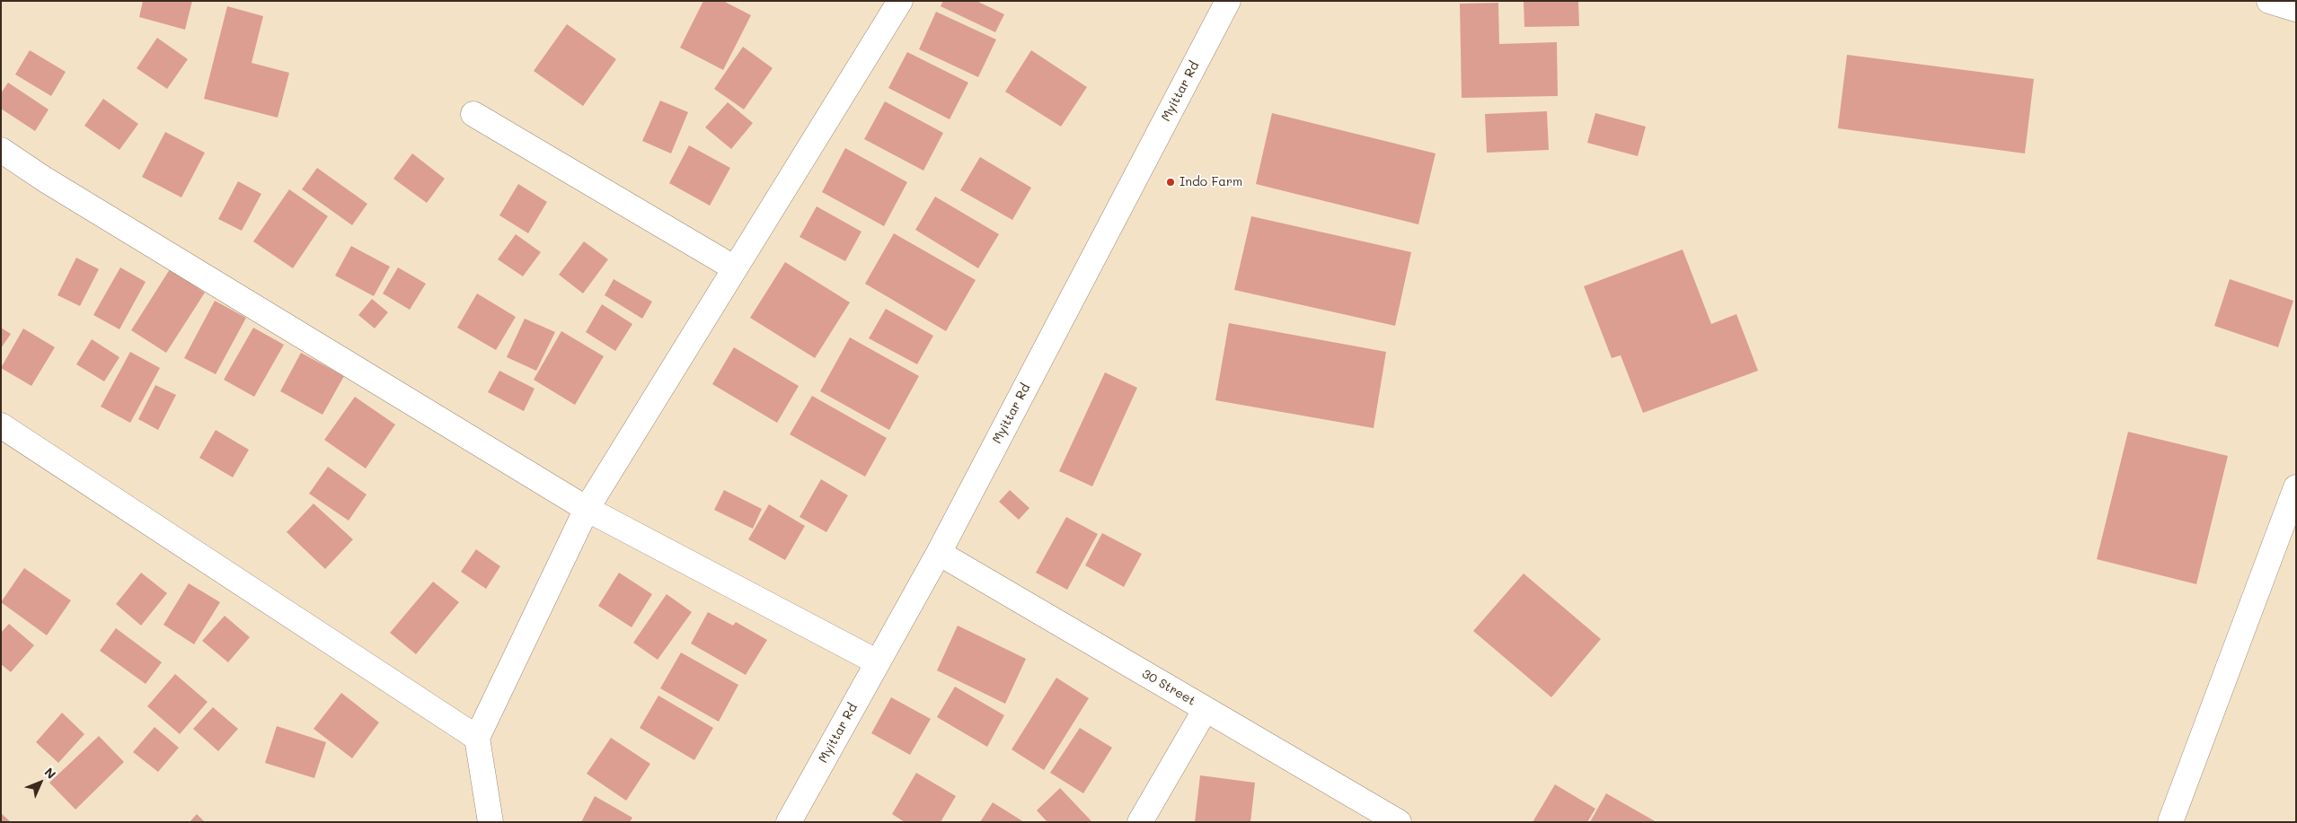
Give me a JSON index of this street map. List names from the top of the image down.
{
  "streets": {
    "main road": ["Myittar Rd", "30 Street"]
  },
  "crossings": [
    ["Myittar Rd", "30 Street"]
  ],
  "places": ["Indo Farm"],
  "north": "top right"
}
